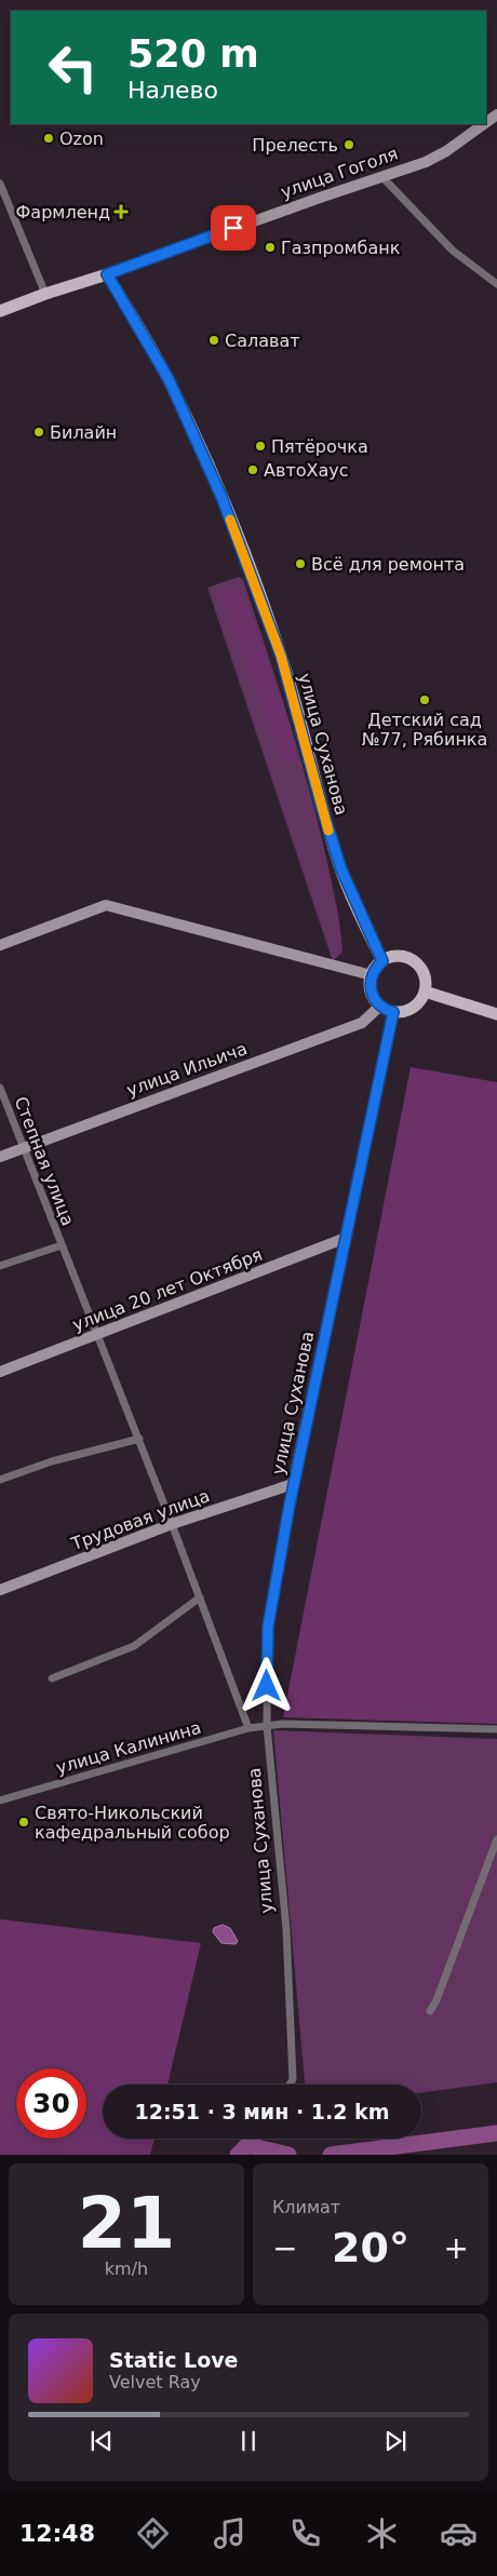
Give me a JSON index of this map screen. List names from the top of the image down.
{
  "streets": {
    "main road": [
      "улица Гоголя",
      "улица Суханова",
      "улица Ильича",
      "улица 20 лет Октября",
      "Трудовая улица"
    ],
    "street": ["Степная улица", "улица Калинина"]
  },
  "crossings": [
    ["улица Гоголя", "улица Суханова"],
    ["улица Суханова", "улица Ильича"],
    ["улица Суханова", "улица 20 лет Октября"],
    ["улица Суханова", "Трудовая улица"],
    ["улица Суханова", "улица Калинина"],
    ["улица Ильича", "Степная улица"],
    ["Степная улица", "улица 20 лет Октября"],
    ["Степная улица", "Трудовая улица"],
    ["Степная улица", "улица Калинина"]
  ],
  "places": {
    "other": [
      "Ozon",
      "Прелесть",
      "Газпромбанк",
      "Салават",
      "Билайн",
      "Пятёрочка",
      "АвтоХаус",
      "Всё для ремонта",
      "Детский сад №77, Рябинка",
      "Свято-Никольский кафедральный собор"
    ],
    "health": ["Фармленд"]
  },
  "page": {
    "turn": ["520 m", "Налево"],
    "limit": "30",
    "trip": "12:51 · 3 мин · 1.2 km",
    "tile": [
      ["21", "km/h"],
      "Климат"
    ],
    "heat": ["−", "20°", "+"],
    "song": ["Static Love", "Velvet Ray"],
    "tabs": "12:48"
  }
}
